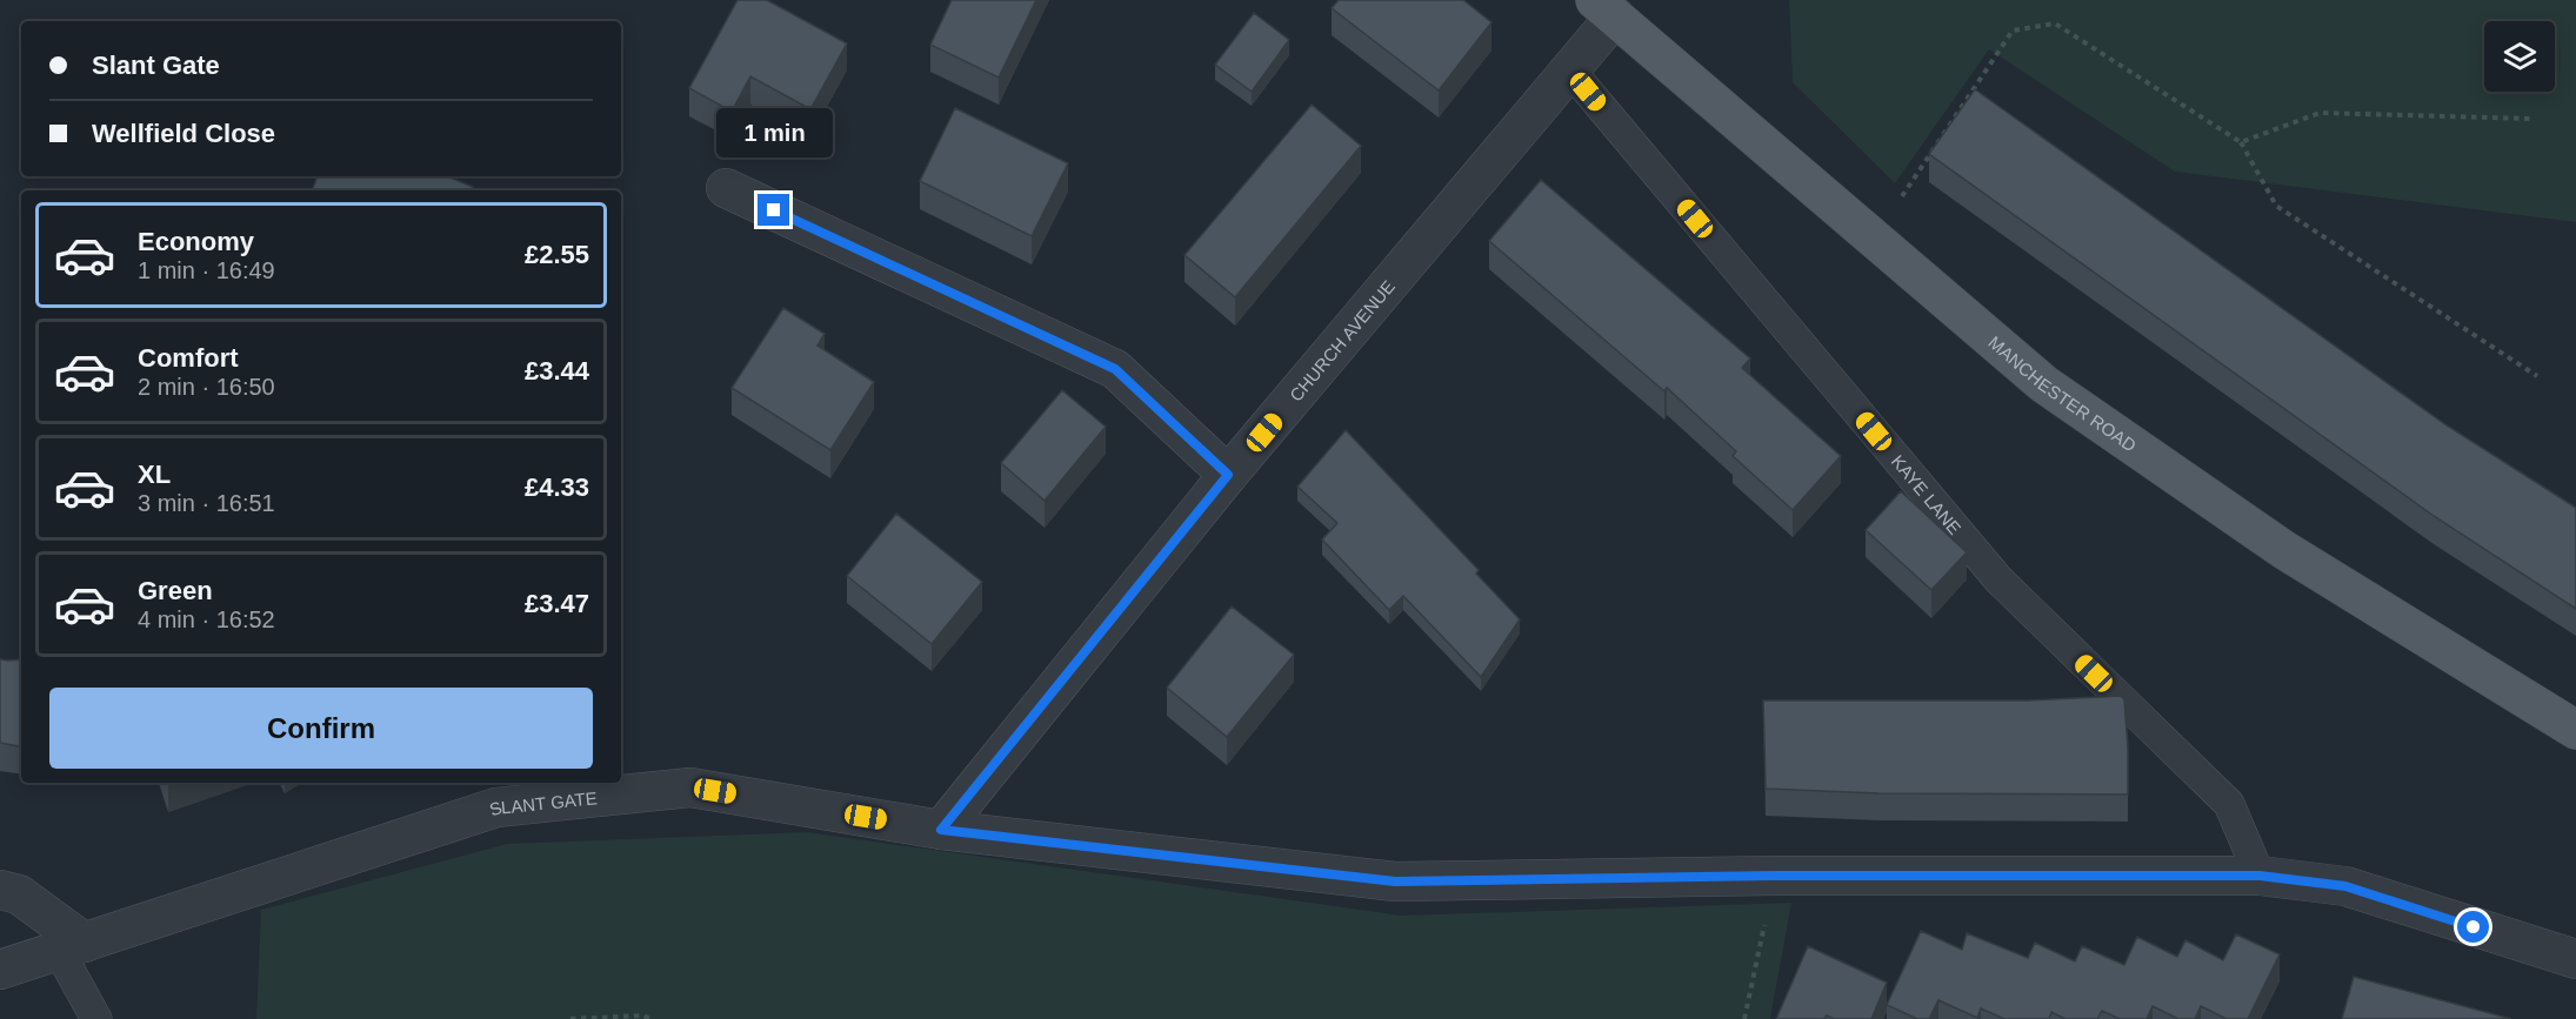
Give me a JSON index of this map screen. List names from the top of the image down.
{
  "streets": {
    "main road": ["MANCHESTER ROAD"],
    "street": ["CHURCH AVENUE", "SLANT GATE"],
    "lane": ["KAYE LANE"]
  },
  "crossings": [
    ["CHURCH AVENUE", "MANCHESTER ROAD"],
    ["CHURCH AVENUE", "KAYE LANE"],
    ["CHURCH AVENUE", "SLANT GATE"],
    ["KAYE LANE", "SLANT GATE"]
  ],
  "page": {
    "banner": ["Slant Gate", "Wellfield Close"],
    "bubble": "1 min",
    "list": [
      {
        "name": "Economy",
        "note": "1 min · 16:49",
        "value": "£2.55"
      },
      {
        "name": "Comfort",
        "note": "2 min · 16:50",
        "value": "£3.44"
      },
      {
        "name": "XL",
        "note": "3 min · 16:51",
        "value": "£4.33"
      },
      {
        "name": "Green",
        "note": "4 min · 16:52",
        "value": "£3.47"
      }
    ],
    "buttons": "Confirm"
  }
}
